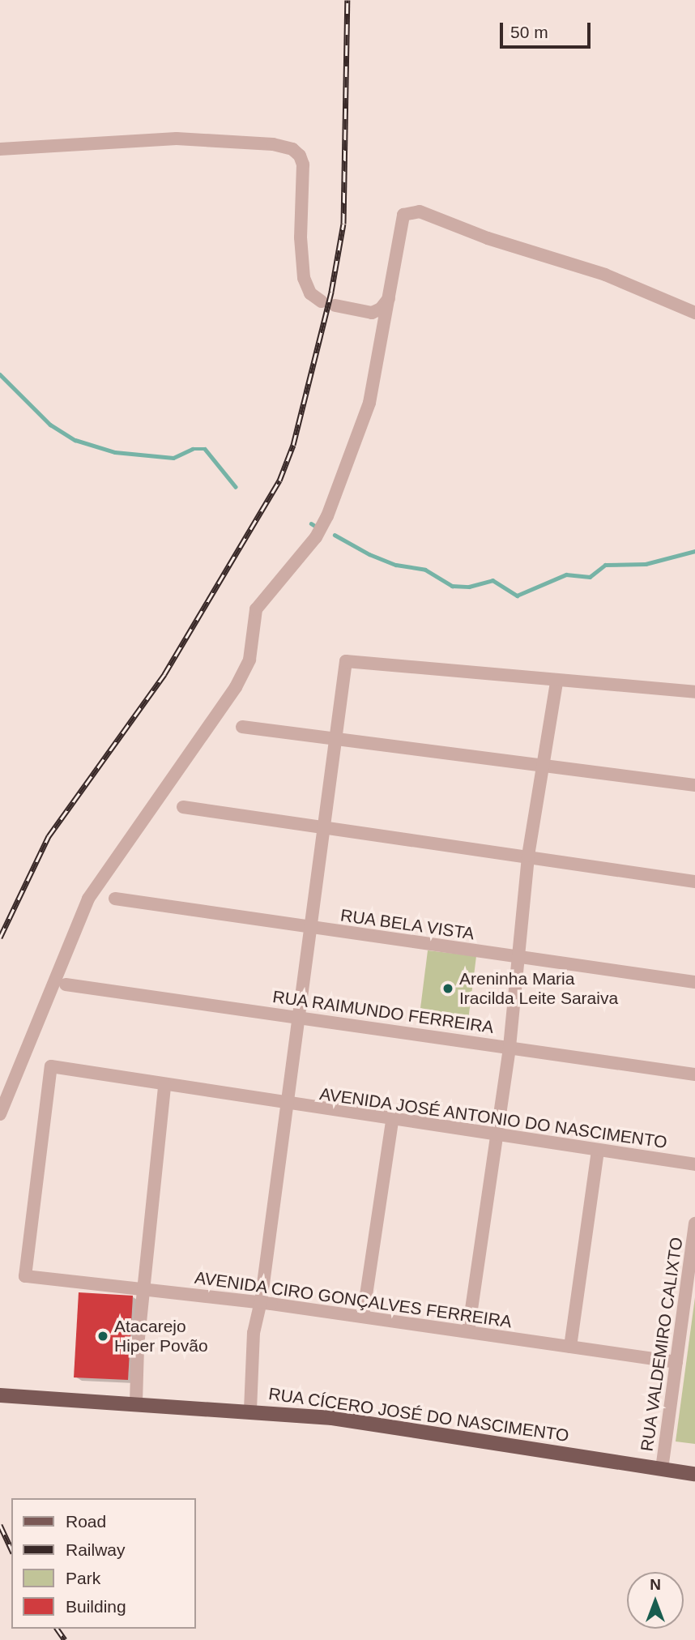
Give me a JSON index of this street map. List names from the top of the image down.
{
  "streets": {
    "main road": ["RUA CÍCERO JOSÉ DO NASCIMENTO"],
    "street": [
      "RUA BELA VISTA",
      "RUA RAIMUNDO FERREIRA",
      "AVENIDA JOSÉ ANTONIO DO NASCIMENTO",
      "AVENIDA CIRO GONÇALVES FERREIRA",
      "RUA VALDEMIRO CALIXTO"
    ]
  },
  "crossings": [
    ["AVENIDA JOSÉ ANTONIO DO NASCIMENTO", "AVENIDA CIRO GONÇALVES FERREIRA"],
    ["AVENIDA CIRO GONÇALVES FERREIRA", "RUA VALDEMIRO CALIXTO"],
    ["RUA VALDEMIRO CALIXTO", "RUA CÍCERO JOSÉ DO NASCIMENTO"]
  ],
  "places": ["Areninha Maria Iracilda Leite Saraiva", "Atacarejo Hiper Povão"],
  "legend": [
    "Road",
    "Railway",
    "Park",
    "Building"
  ],
  "scale_bar": "50 m",
  "north": "top"
}
